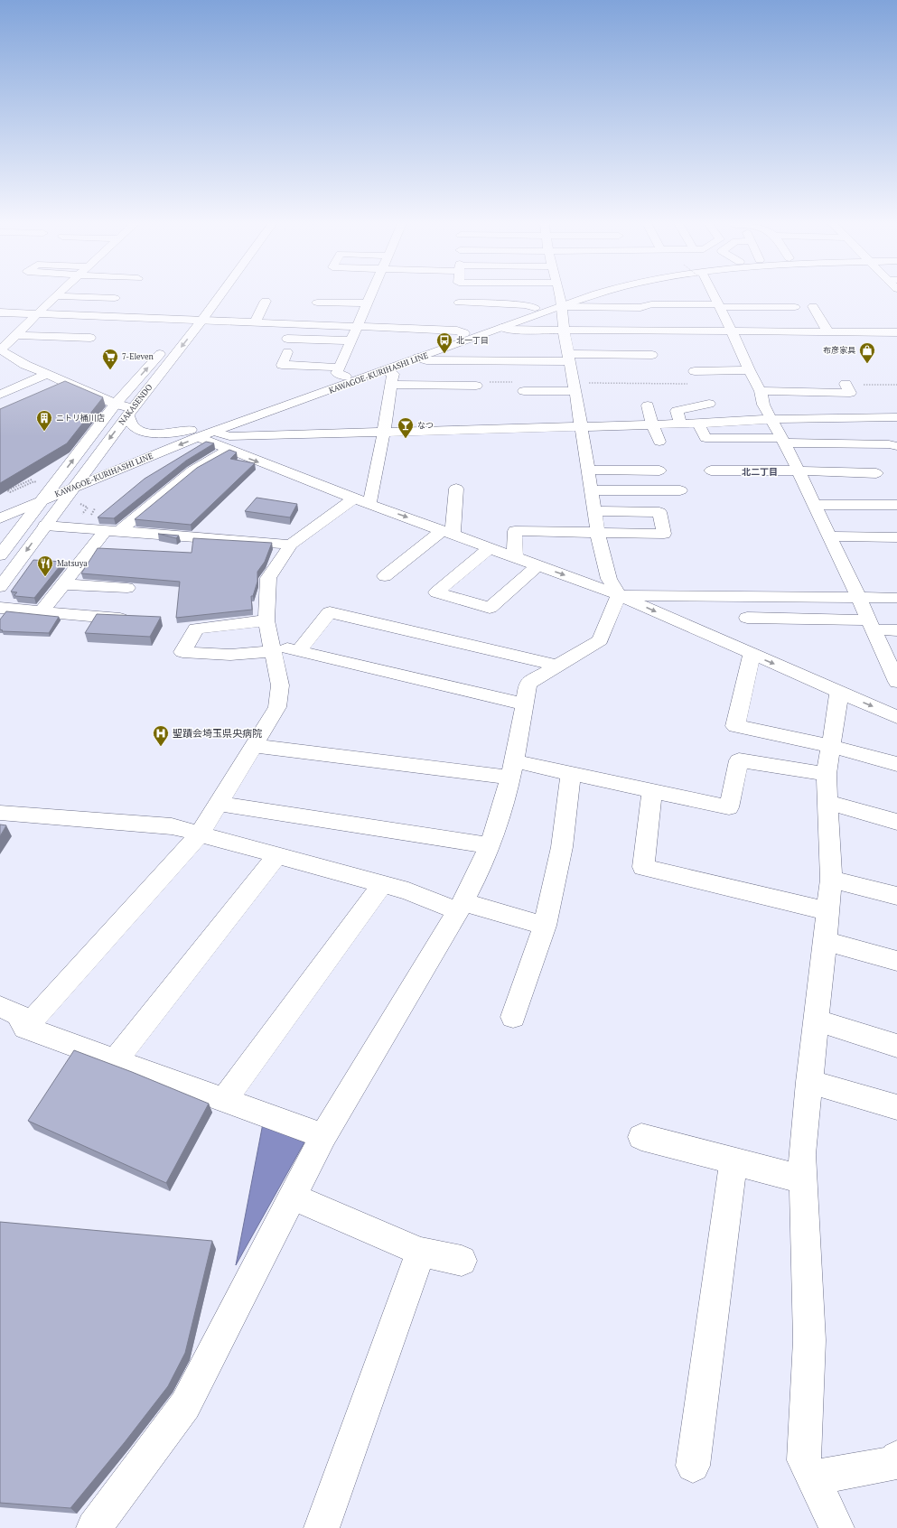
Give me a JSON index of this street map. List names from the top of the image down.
{
  "streets": {
    "main road": ["KAWAGOE-KURIHASHI LINE", "NAKASENDO"]
  },
  "crossings": [
    ["KAWAGOE-KURIHASHI LINE", "NAKASENDO"]
  ],
  "districts": ["北二丁目"],
  "places": {
    "bus stop": ["北一丁目"],
    "shop": ["布彦家具"],
    "supermarket": ["7-Eleven"],
    "building": ["ニトリ桶川店"],
    "bar": ["なつ"],
    "restaurant": ["Matsuya"],
    "hospital": ["聖蹟会埼玉県央病院"]
  }
}
